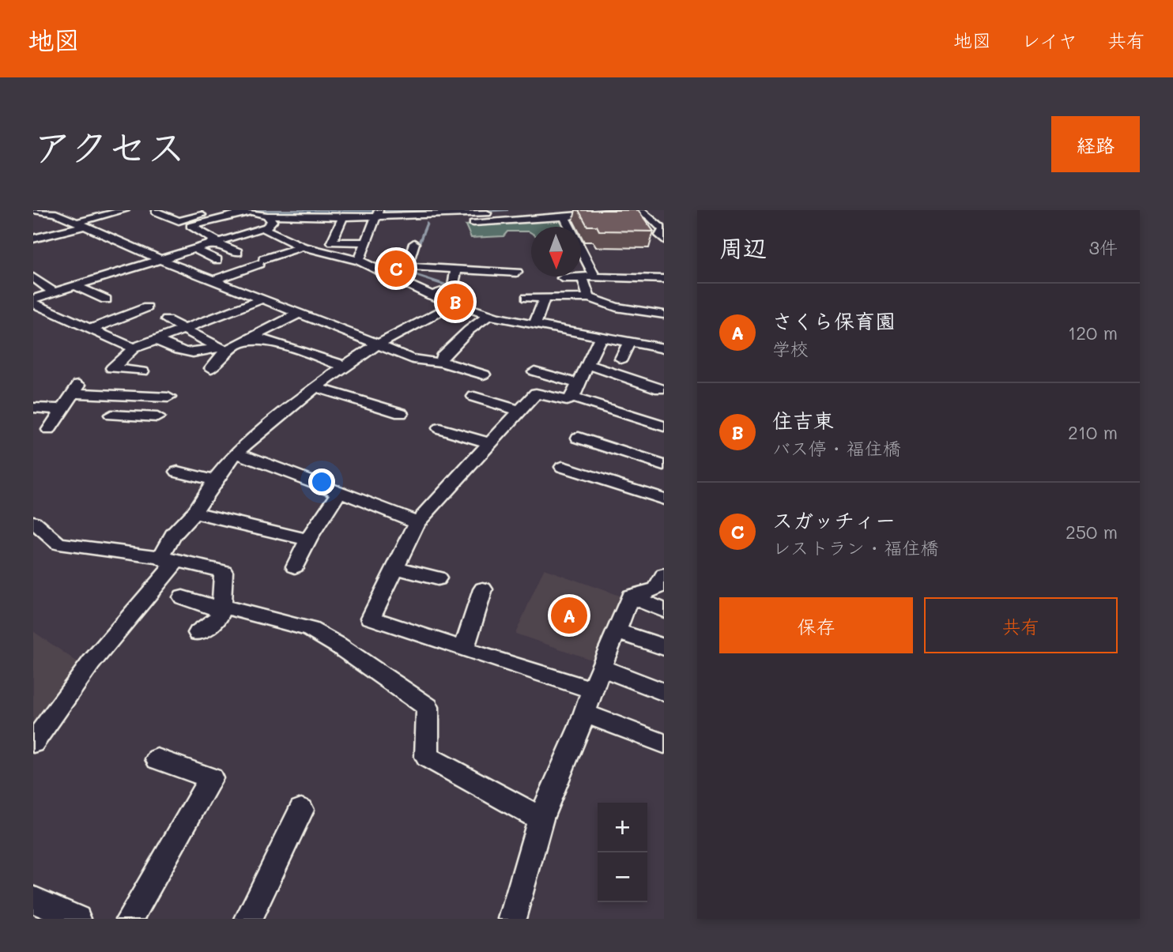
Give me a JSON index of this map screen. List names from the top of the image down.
{
  "north": "bottom",
  "page": {
    "header": "地図",
    "nav": ["地図", "レイヤ", "共有"],
    "title": "アクセス",
    "buttons": [
      "経路",
      ["保存", "共有"]
    ],
    "heading": ["周辺", "3件"],
    "pins": ["C", "B", "A"],
    "list": [
      {
        "mark": "A",
        "name": "さくら保育園",
        "note": "学校",
        "value": "120 m"
      },
      {
        "mark": "B",
        "name": "住吉東",
        "note": "バス停 · 福住橋",
        "value": "210 m"
      },
      {
        "mark": "C",
        "name": "スガッチィー",
        "note": "レストラン · 福住橋",
        "value": "250 m"
      }
    ],
    "map_buttons": ["+", "−"]
  }
}
